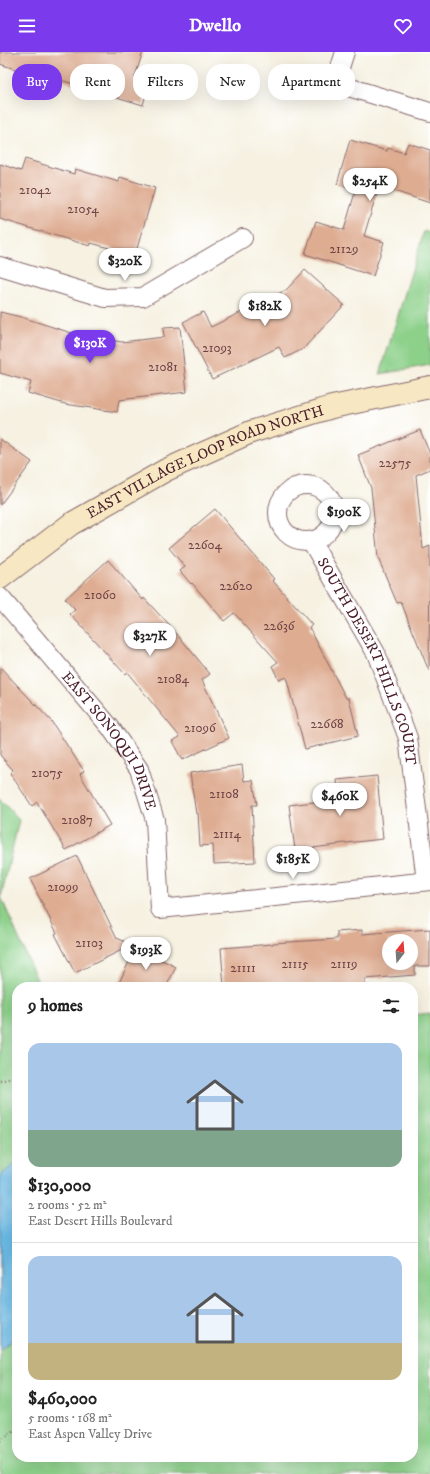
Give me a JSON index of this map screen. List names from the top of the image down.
{
  "streets": {
    "street": ["EAST VILLAGE LOOP ROAD NORTH", "SOUTH DESERT HILLS COURT", "EAST SONOQUI DRIVE"]
  },
  "crossings": [
    ["SOUTH DESERT HILLS COURT", "EAST SONOQUI DRIVE"]
  ],
  "house_numbers": [
    "21042",
    "21054",
    "21129",
    "21093",
    "21081",
    "22575",
    "22604",
    "22620",
    "21060",
    "22636",
    "21084",
    "22668",
    "21096",
    "21075",
    "21108",
    "21087",
    "21114",
    "21099",
    "21103",
    "21115",
    "21119",
    "21111"
  ],
  "north": "top",
  "page": {
    "header": "Dwello",
    "chip": [
      "Buy",
      "Rent",
      "Filters",
      "New",
      "Apartment"
    ],
    "price": [
      "$254K",
      "$320K",
      "$182K",
      "$130K",
      "$190K",
      "$327K",
      "$460K",
      "$185K",
      "$193K"
    ],
    "heading": "9 homes",
    "list": [
      {
        "name": "$130,000",
        "note": "2 rooms · 52 m² · East Desert Hills Boulevard"
      },
      {
        "name": "$460,000",
        "note": "5 rooms · 168 m² · East Aspen Valley Drive"
      }
    ]
  }
}
